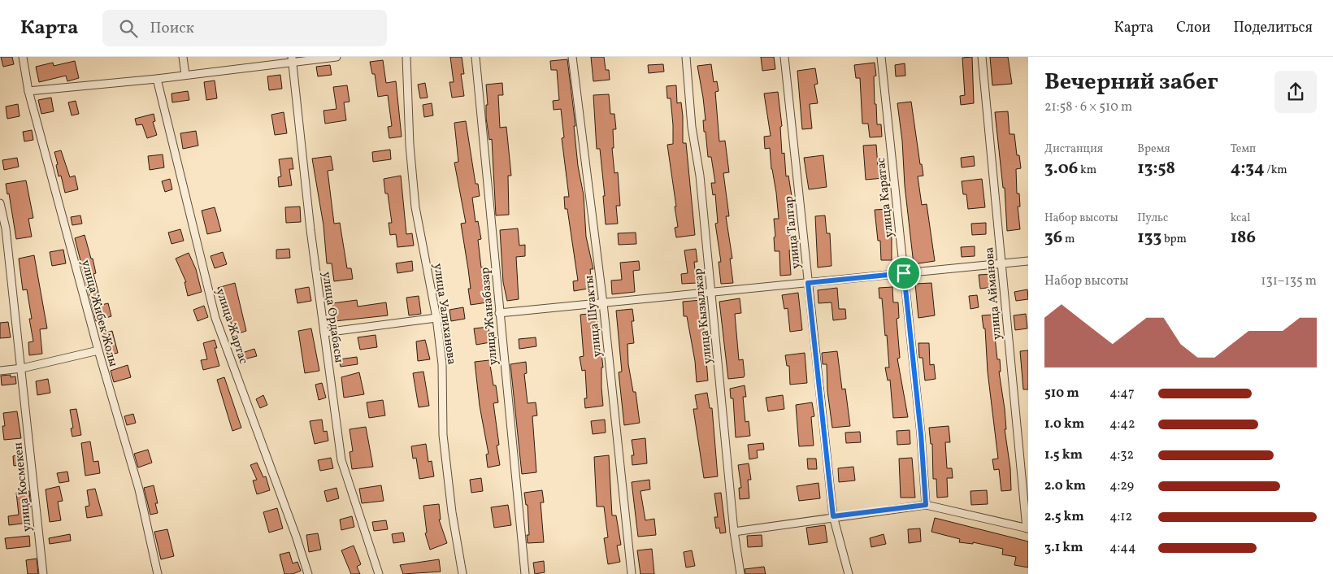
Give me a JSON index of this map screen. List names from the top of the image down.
{
  "streets": {
    "street": [
      "улица Каратас",
      "улица Талгар",
      "улица Айманова",
      "улица Жибек Жолы",
      "улица Уалиханова",
      "улица Жанабазар",
      "улица Шуакты",
      "улица Кызылжар",
      "улица Ордабасы",
      "улица Жартас",
      "улица Космекен"
    ]
  },
  "page": {
    "header": "Карта",
    "search": "Поиск",
    "nav": ["Карта", "Слои", "Поделиться"],
    "heading": ["Вечерний забег", "21:58 · 6 × 510 m"],
    "stats": [
      ["Дистанция", "3.06 km"],
      ["Время", "13:58"],
      ["Темп", "4:34 /km"],
      ["Набор высоты", "36 m"],
      ["Пульс", "133 bpm"],
      ["kcal", "186"]
    ],
    "chart": ["Набор высоты", "131–135 m"],
    "list": [
      {
        "name": "510 m",
        "note": "4:47"
      },
      {
        "name": "1.0 km",
        "note": "4:42"
      },
      {
        "name": "1.5 km",
        "note": "4:32"
      },
      {
        "name": "2.0 km",
        "note": "4:29"
      },
      {
        "name": "2.5 km",
        "note": "4:12"
      },
      {
        "name": "3.1 km",
        "note": "4:44"
      }
    ]
  }
}
